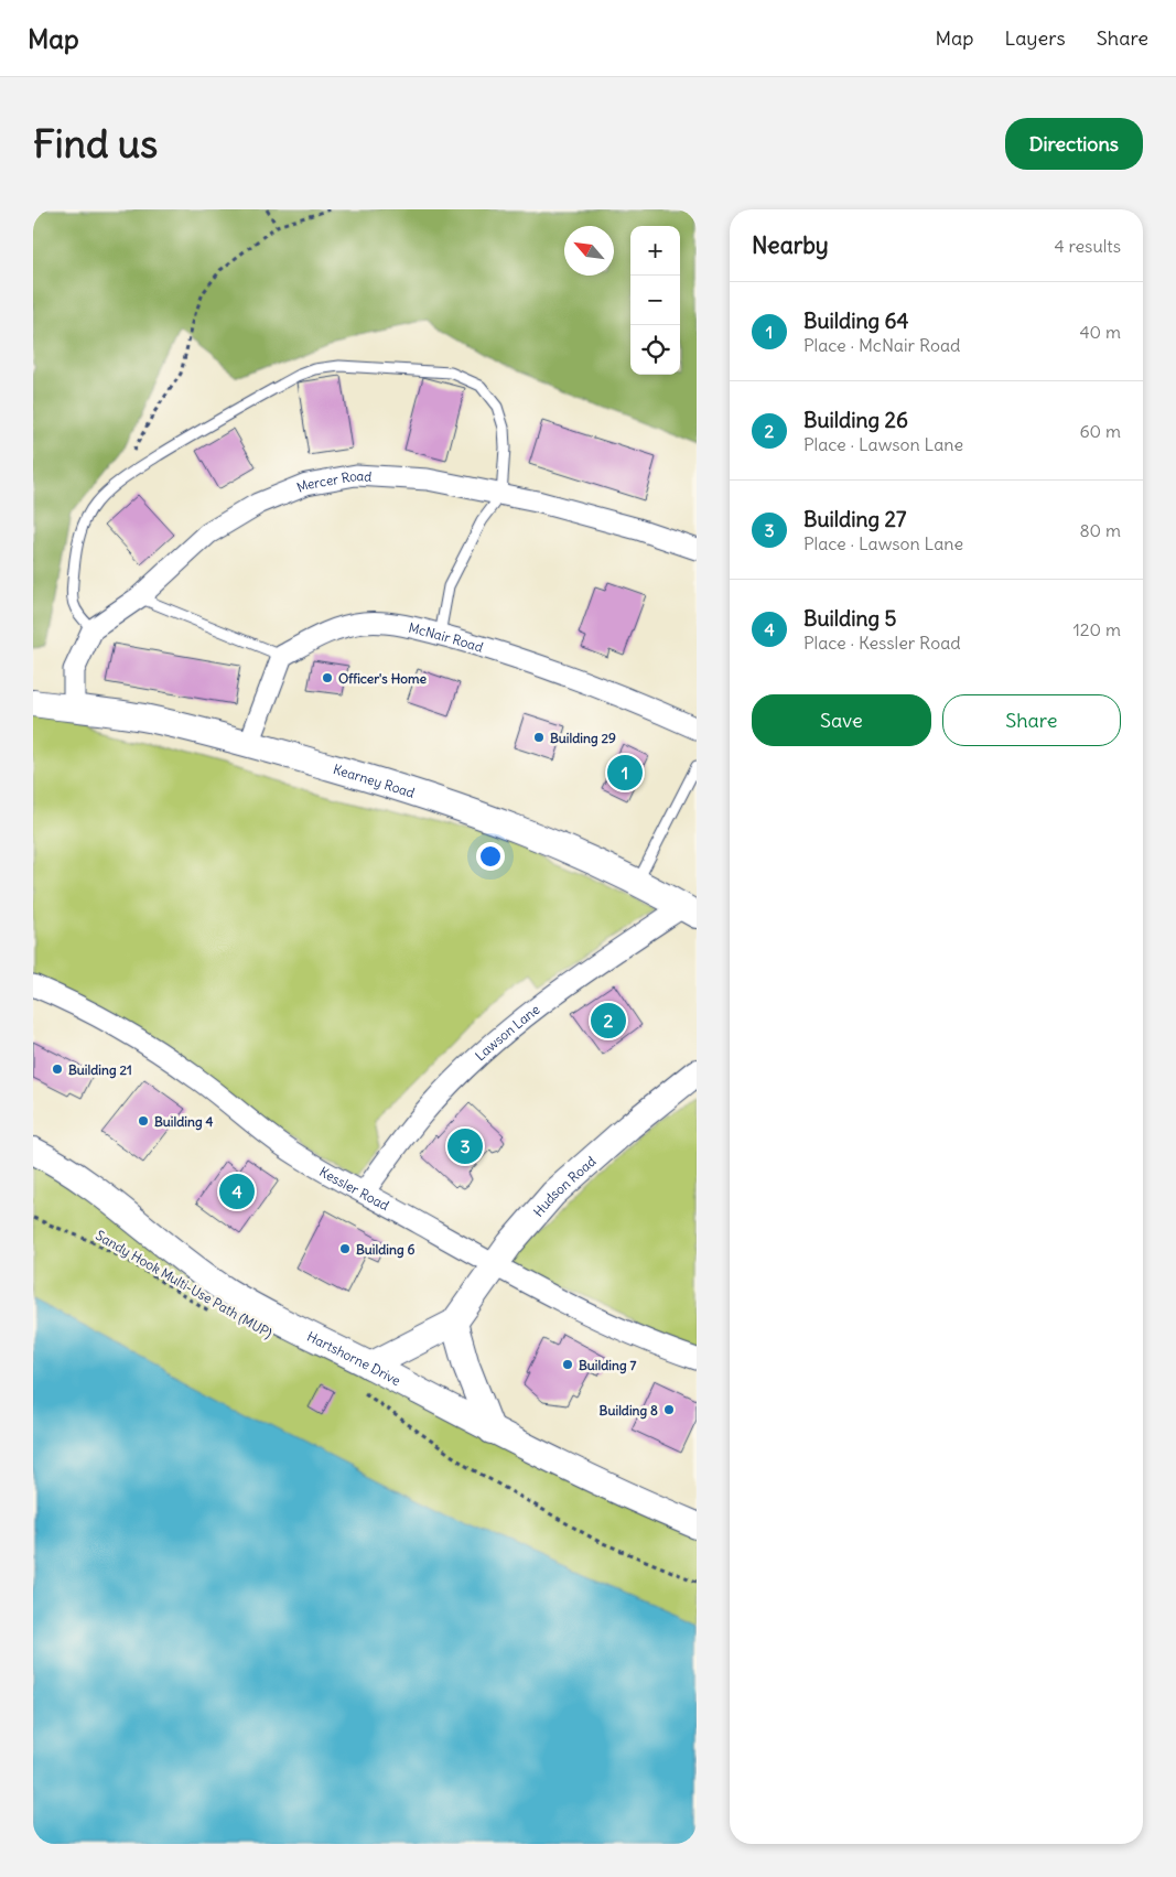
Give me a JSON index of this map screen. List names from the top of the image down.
{
  "streets": {
    "street": [
      "Mercer Road",
      "McNair Road",
      "Kearney Road",
      "Lawson Lane",
      "Hudson Road",
      "Kessler Road",
      "Hartshorne Drive"
    ],
    "path": ["Sandy Hook Multi-Use Path (MUP)"]
  },
  "crossings": [
    ["Kearney Road", "Lawson Lane"],
    ["Lawson Lane", "Kessler Road"],
    ["Hudson Road", "Kessler Road"],
    ["Hudson Road", "Hartshorne Drive"]
  ],
  "places": [
    "Officer's Home",
    "Building 29",
    "Building 21",
    "Building 4",
    "Building 6",
    "Building 7",
    "Building 8"
  ],
  "north": "top left",
  "page": {
    "header": "Map",
    "nav": ["Map", "Layers", "Share"],
    "buttons": [
      "Directions",
      ["Save", "Share"]
    ],
    "title": "Find us",
    "heading": ["Nearby", "4 results"],
    "map_buttons": ["+", "−"],
    "list": [
      {
        "mark": "1",
        "name": "Building 64",
        "note": "Place · McNair Road",
        "value": "40 m"
      },
      {
        "mark": "2",
        "name": "Building 26",
        "note": "Place · Lawson Lane",
        "value": "60 m"
      },
      {
        "mark": "3",
        "name": "Building 27",
        "note": "Place · Lawson Lane",
        "value": "80 m"
      },
      {
        "mark": "4",
        "name": "Building 5",
        "note": "Place · Kessler Road",
        "value": "120 m"
      }
    ],
    "pins": [
      "1",
      "2",
      "3",
      "4"
    ]
  }
}
